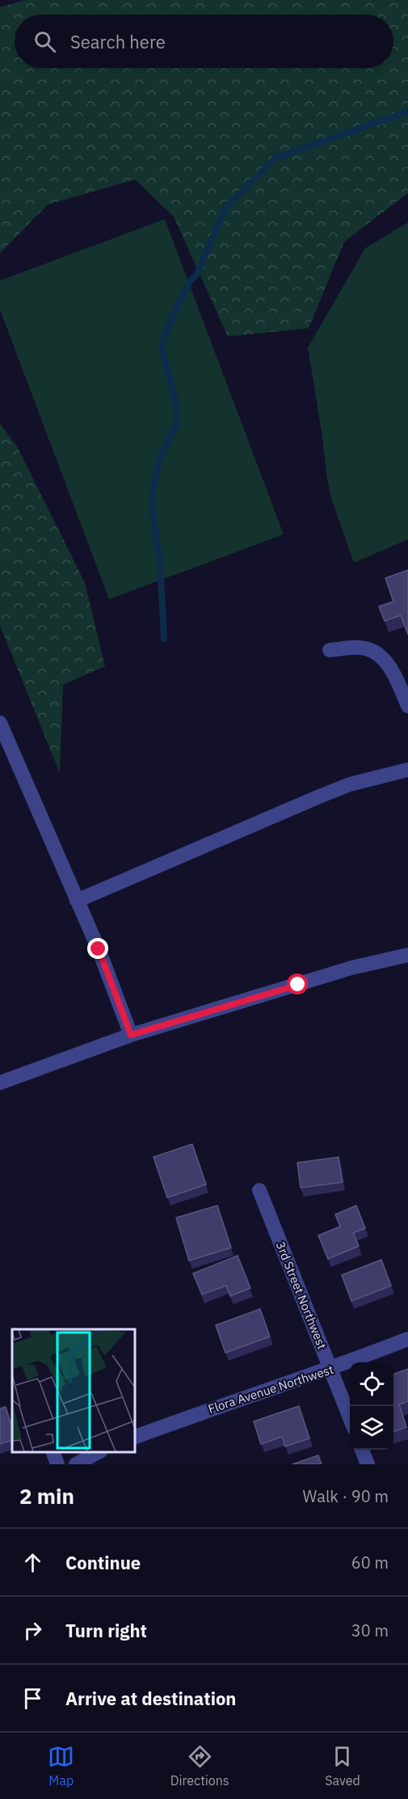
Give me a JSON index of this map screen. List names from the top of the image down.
{
  "streets": {
    "street": ["3rd Street Northwest", "Flora Avenue Northwest"]
  },
  "crossings": [
    ["3rd Street Northwest", "Flora Avenue Northwest"]
  ],
  "page": {
    "search": "Search here",
    "heading": ["2 min", "Walk · 90 m"],
    "list": [
      ["Continue", "60 m"],
      ["Turn right", "30 m"],
      "Arrive at destination"
    ],
    "nav": ["Map", "Directions", "Saved"]
  }
}
